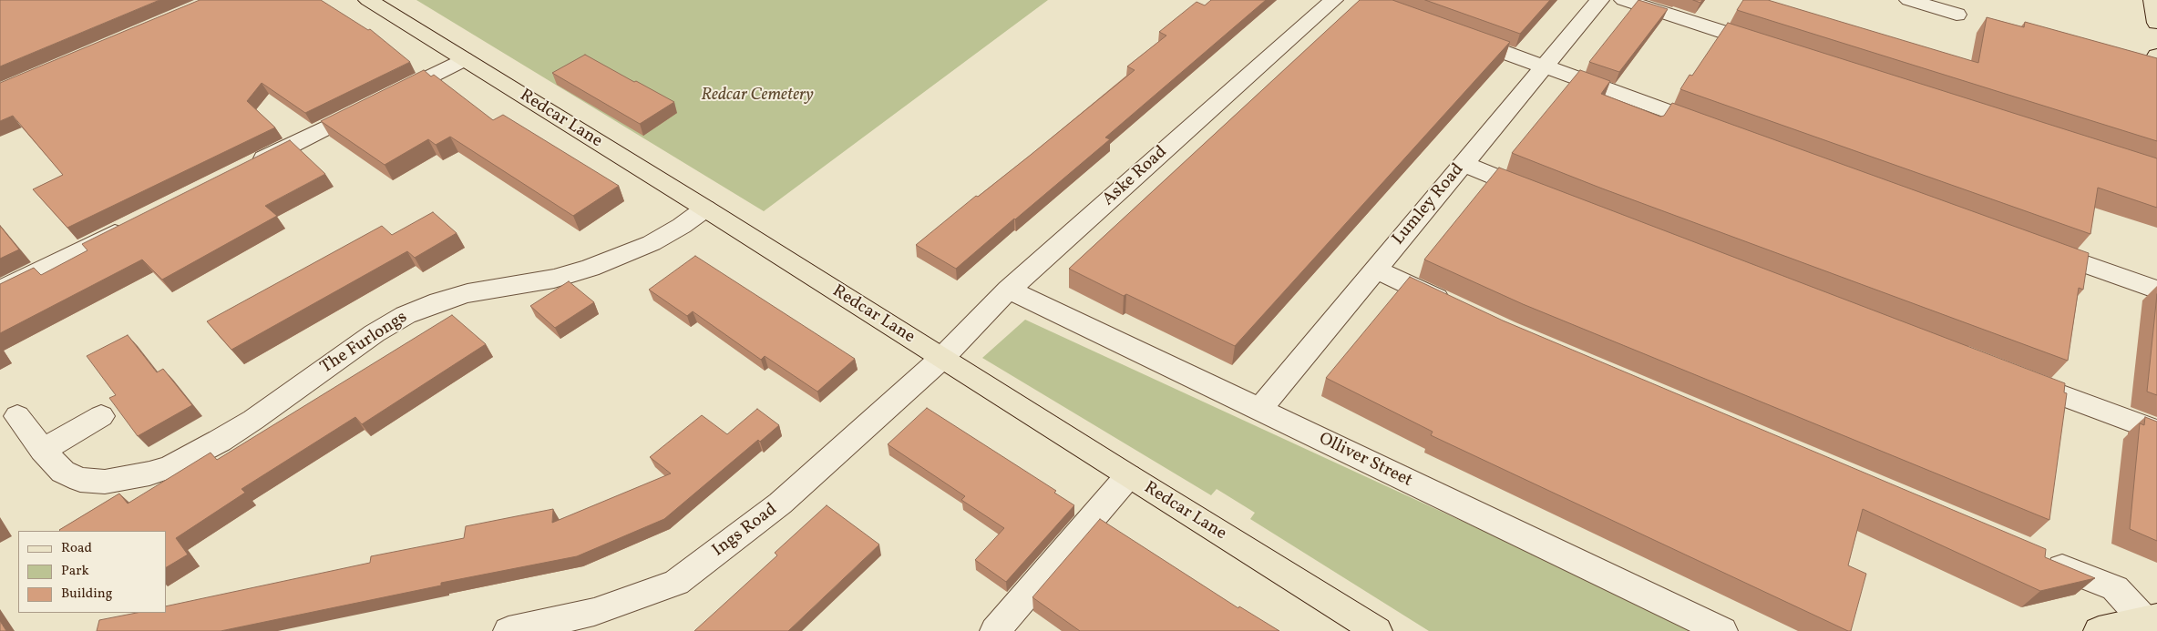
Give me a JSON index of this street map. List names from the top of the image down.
{
  "streets": {
    "main road": ["Redcar Lane"],
    "street": [
      "Aske Road",
      "Lumley Road",
      "The Furlongs",
      "Olliver Street",
      "Ings Road"
    ]
  },
  "crossings": [
    ["Redcar Lane", "Aske Road"],
    ["Redcar Lane", "The Furlongs"],
    ["Redcar Lane", "Ings Road"],
    ["Aske Road", "Olliver Street"],
    ["Aske Road", "Ings Road"],
    ["Lumley Road", "Olliver Street"]
  ],
  "parks": ["Redcar Cemetery"],
  "legend": ["Road", "Park", "Building"]
}
